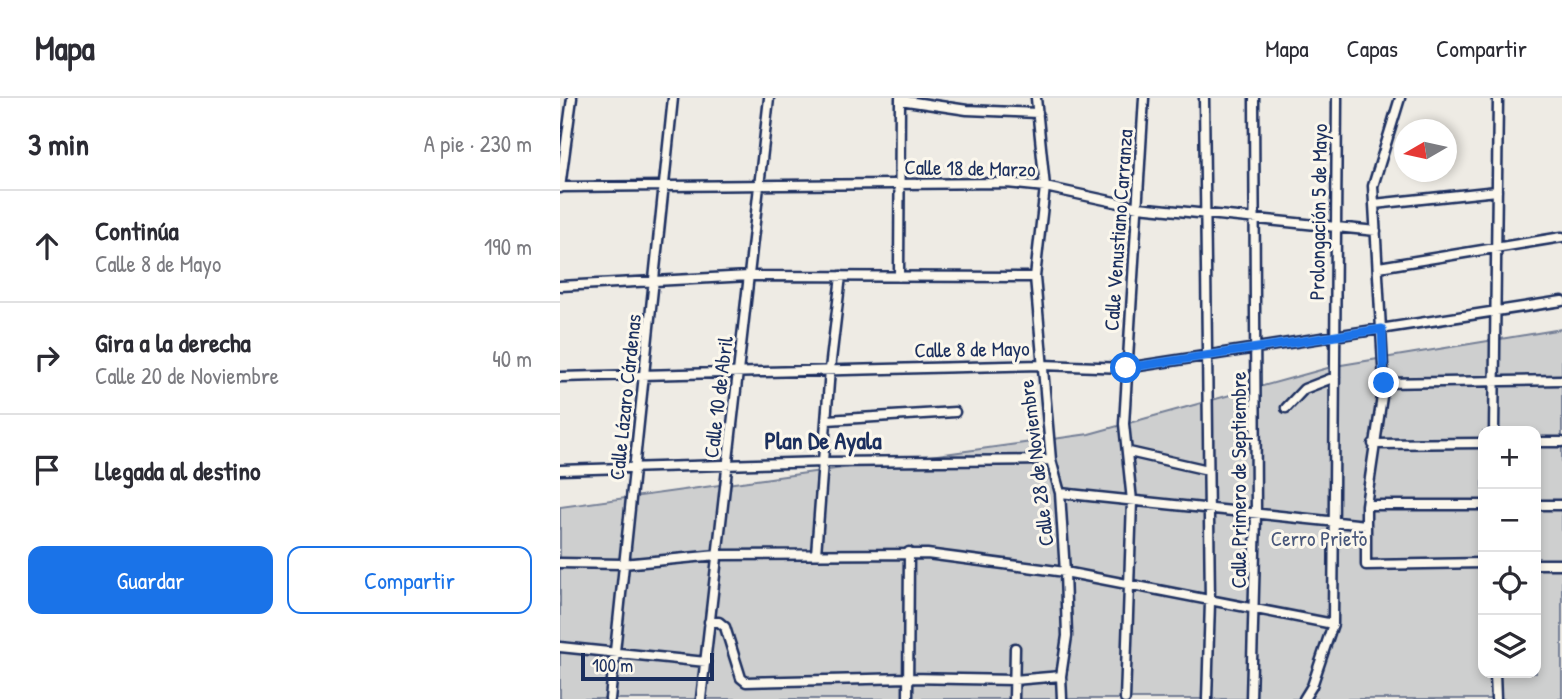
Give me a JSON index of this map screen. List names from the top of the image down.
{
  "streets": {
    "street": [
      "Calle 18 de Marzo",
      "Prolongación 5 de Mayo",
      "Calle Venustiano Carranza",
      "Calle 8 de Mayo",
      "Calle Lázaro Cárdenas",
      "Calle 10 de Abril",
      "Calle 28 de Noviembre",
      "Calle Primero de Septiembre"
    ]
  },
  "crossings": [
    ["Calle 18 de Marzo", "Prolongación 5 de Mayo"],
    ["Calle 18 de Marzo", "Calle Venustiano Carranza"],
    ["Calle 18 de Marzo", "Calle Lázaro Cárdenas"],
    ["Calle 18 de Marzo", "Calle 10 de Abril"],
    ["Calle 18 de Marzo", "Calle 28 de Noviembre"],
    ["Calle 18 de Marzo", "Calle Primero de Septiembre"],
    ["Prolongación 5 de Mayo", "Calle 8 de Mayo"],
    ["Calle Venustiano Carranza", "Calle 8 de Mayo"],
    ["Calle 8 de Mayo", "Calle Lázaro Cárdenas"],
    ["Calle 8 de Mayo", "Calle 10 de Abril"],
    ["Calle 8 de Mayo", "Calle 28 de Noviembre"],
    ["Calle 8 de Mayo", "Calle Primero de Septiembre"]
  ],
  "districts": ["Plan De Ayala"],
  "parks": ["Cerro Prieto"],
  "scale_bar": "100 m",
  "north": "left",
  "page": {
    "header": "Mapa",
    "nav": ["Mapa", "Capas", "Compartir"],
    "heading": ["3 min", "A pie · 230 m"],
    "list": [
      ["Continúa", "Calle 8 de Mayo", "190 m"],
      ["Gira a la derecha", "Calle 20 de Noviembre", "40 m"],
      "Llegada al destino"
    ],
    "map_buttons": ["+", "−"],
    "buttons": ["Guardar", "Compartir"],
    "scale": "100 m"
  }
}
